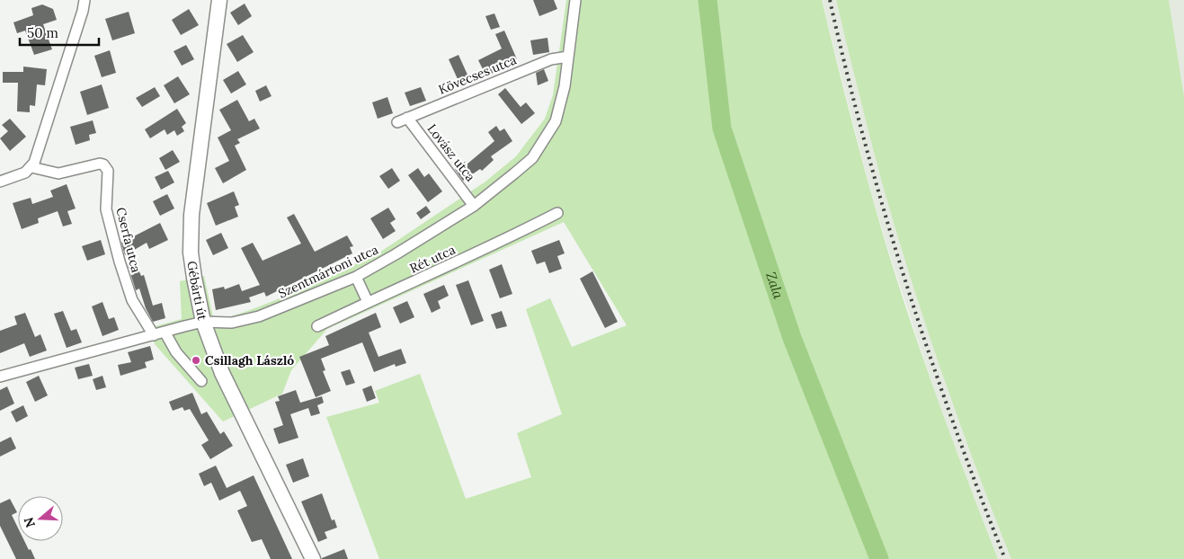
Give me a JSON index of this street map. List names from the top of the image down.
{
  "streets": {
    "main road": ["Gébárti út"],
    "street": [
      "Kövecses utca",
      "Lovász utca",
      "Cserfa utca",
      "Rét utca",
      "Szentmártoni utca"
    ]
  },
  "crossings": [
    ["Kövecses utca", "Lovász utca"],
    ["Kövecses utca", "Szentmártoni utca"],
    ["Lovász utca", "Szentmártoni utca"],
    ["Cserfa utca", "Szentmártoni utca"],
    ["Szentmártoni utca", "Gébárti út"]
  ],
  "water": ["Zala"],
  "places": ["Csillagh László"],
  "scale_bar": "50 m",
  "north": "left"
}
